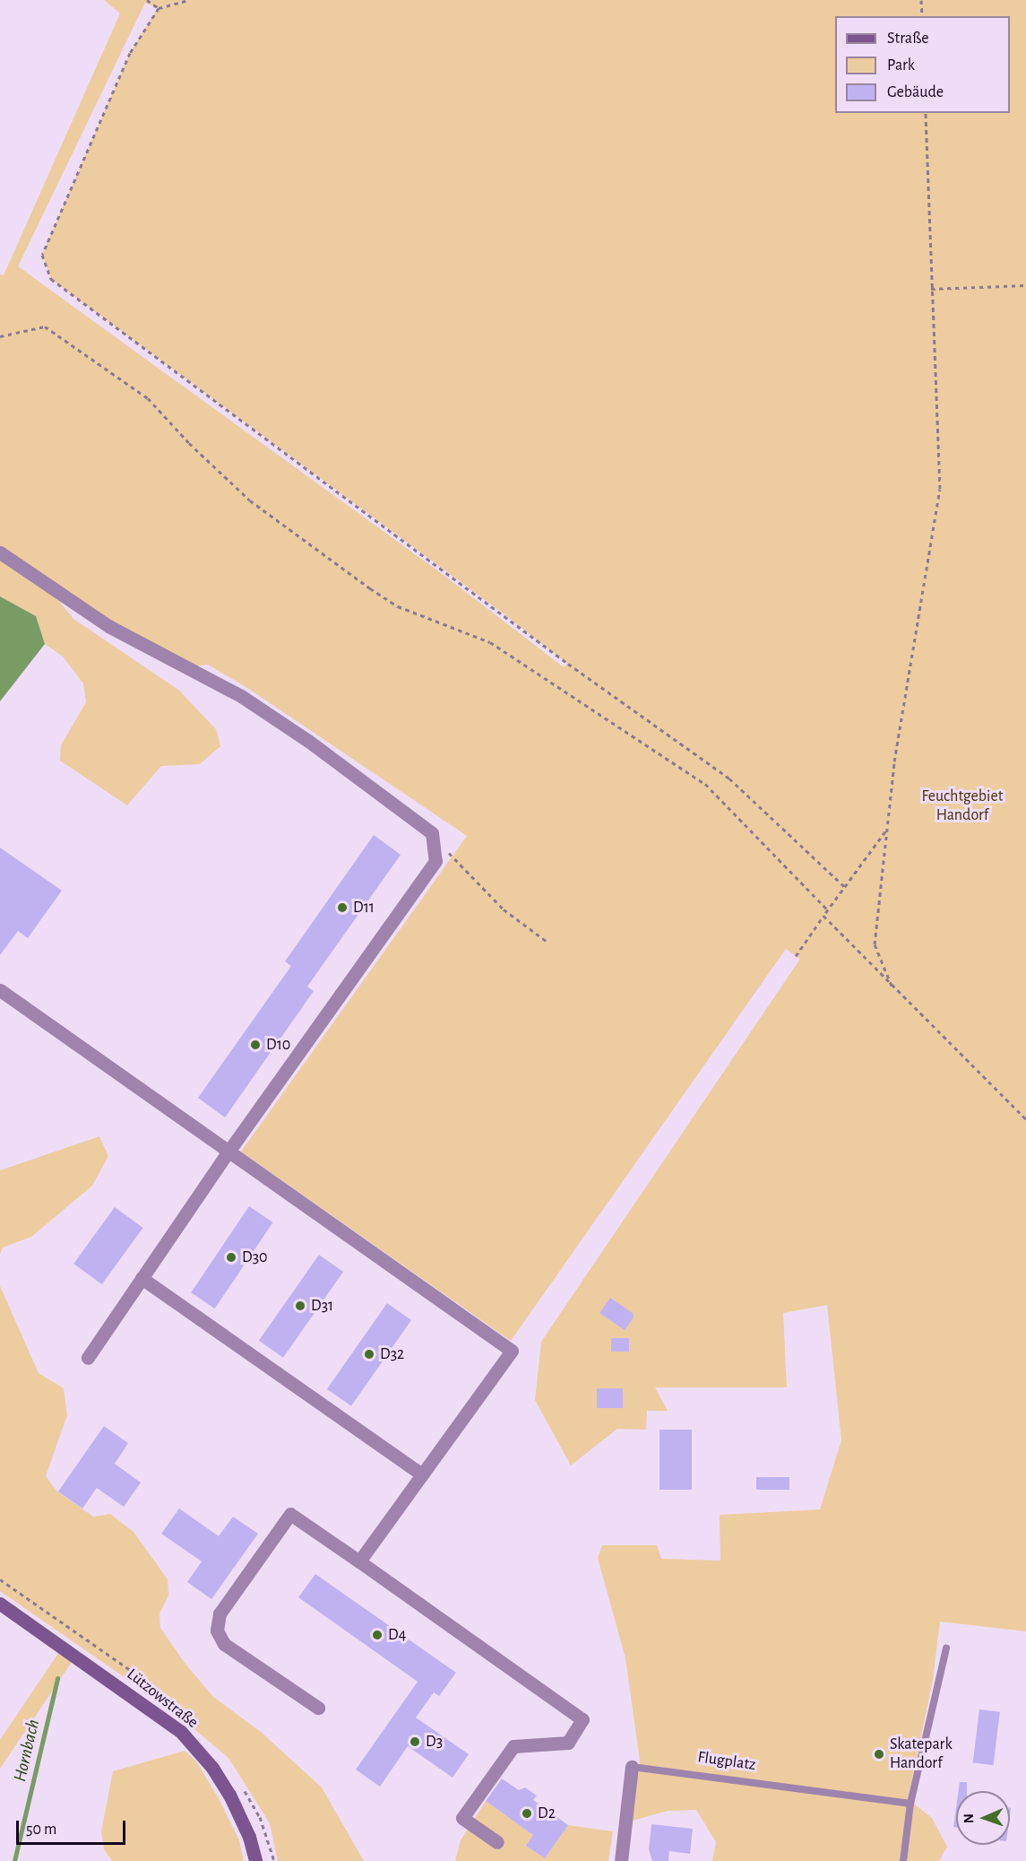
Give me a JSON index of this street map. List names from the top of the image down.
{
  "streets": {
    "street": ["Lützowstraße", "Flugplatz"]
  },
  "water": ["Hornbach"],
  "parks": ["Feuchtgebiet Handorf"],
  "places": [
    "D11",
    "D10",
    "D30",
    "D31",
    "D32",
    "D4",
    "D3",
    "Skatepark Handorf",
    "D2"
  ],
  "legend": ["Straße", "Park", "Gebäude"],
  "scale_bar": "50 m",
  "north": "left"
}
